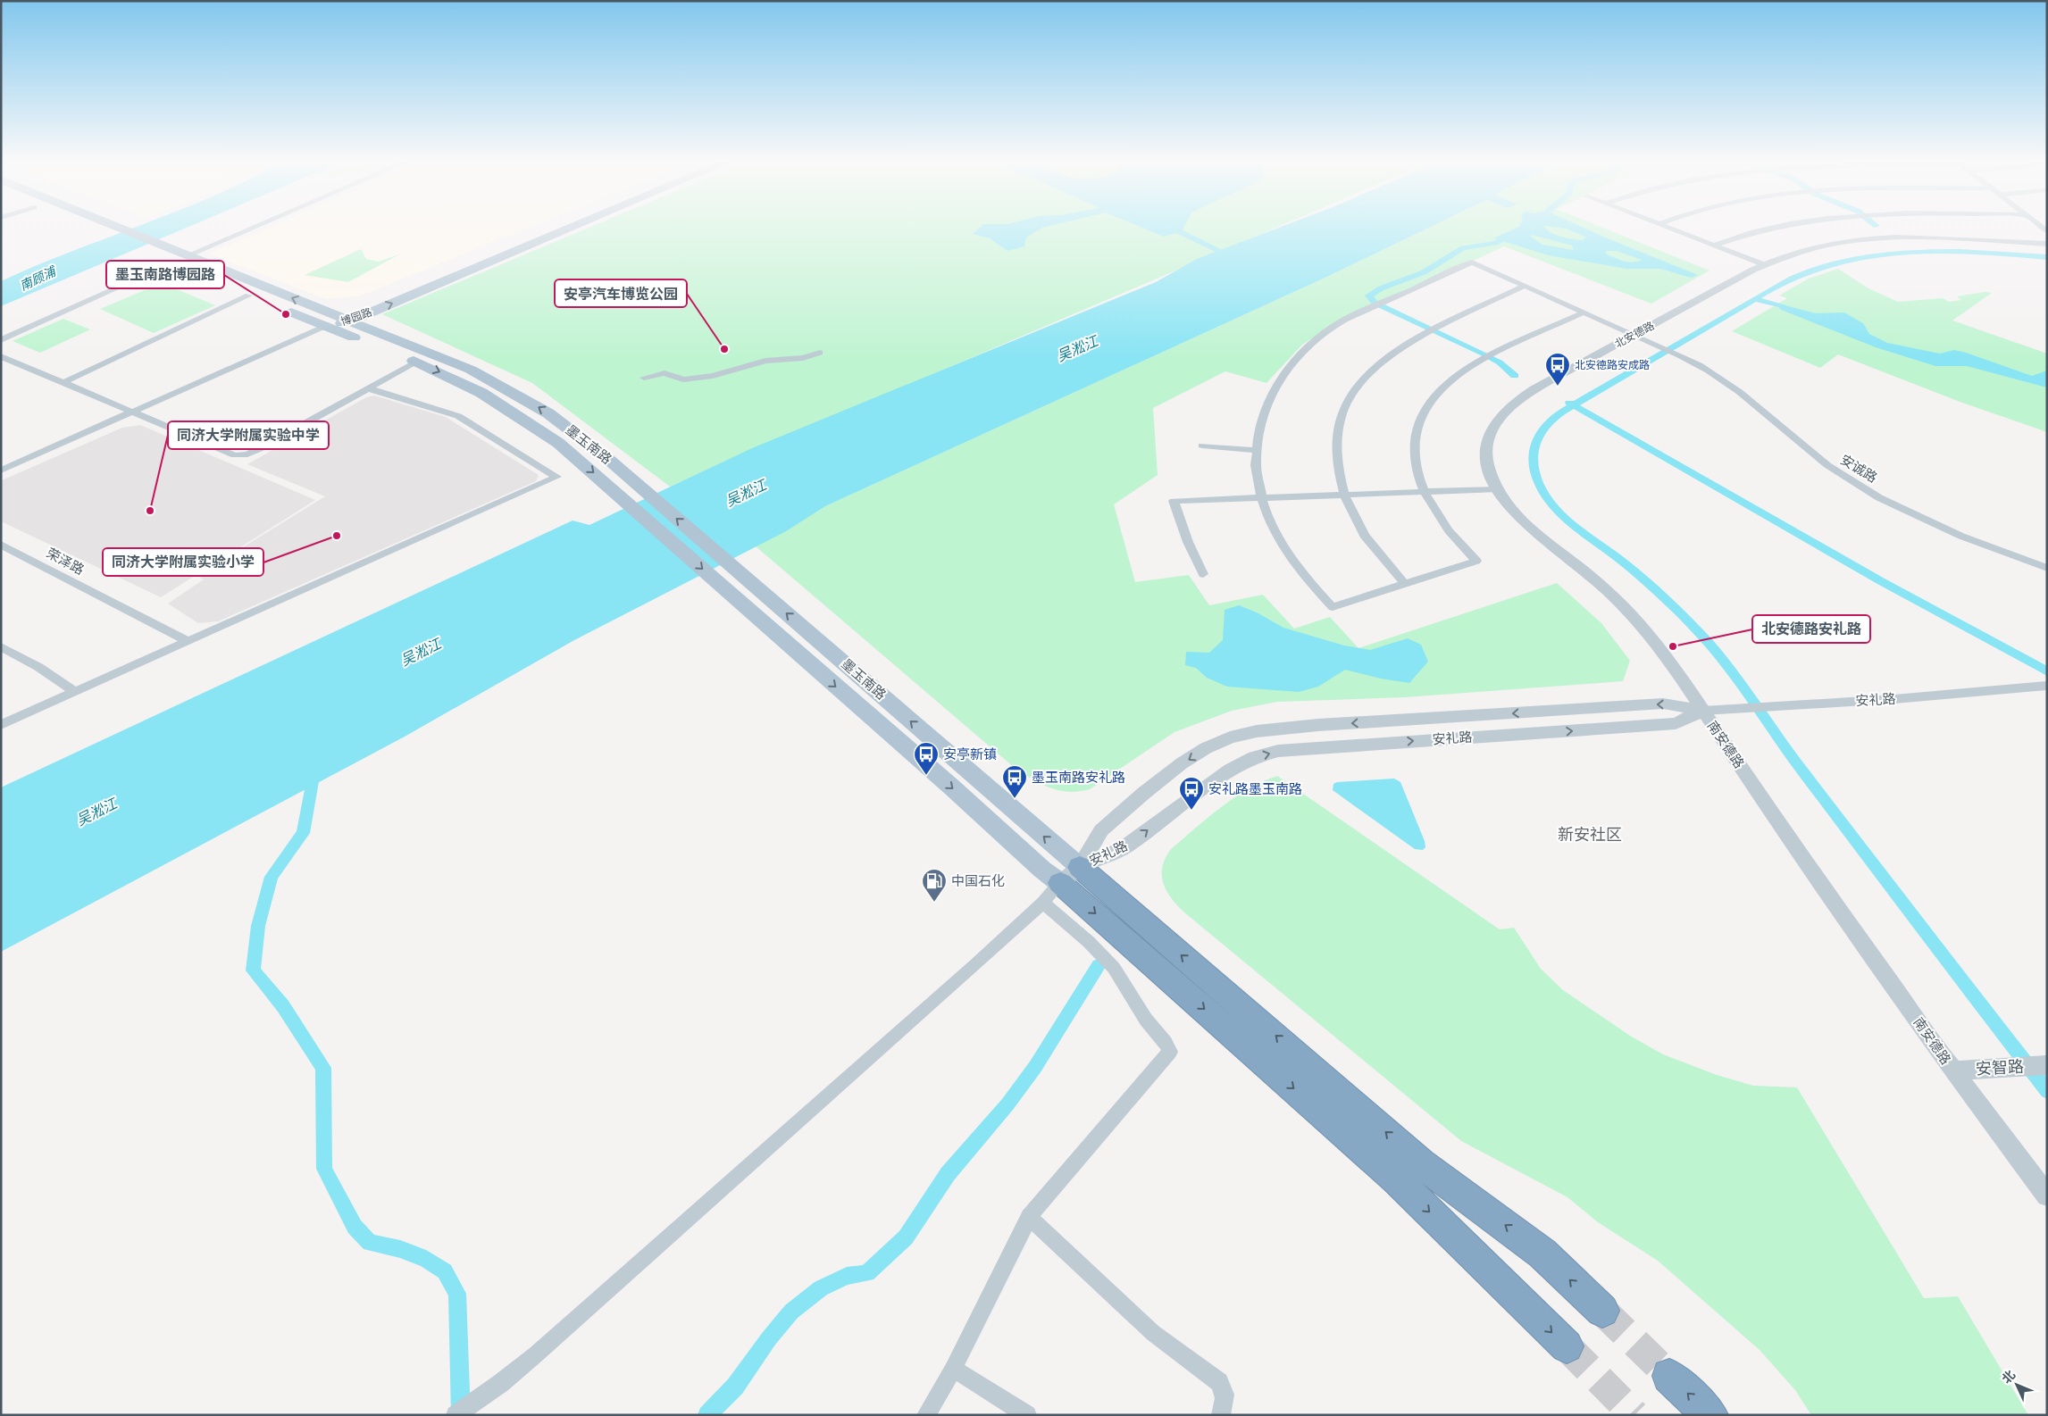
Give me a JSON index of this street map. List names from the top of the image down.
{
  "streets": {
    "main road": ["博园路", "墨玉南路"],
    "street": [
      "北安德路",
      "安诚路",
      "荣泽路",
      "安礼路",
      "南安德路",
      "安智路"
    ]
  },
  "crossings": [
    ["博园路", "墨玉南路"],
    ["北安德路", "安诚路"],
    ["北安德路", "安礼路"],
    ["北安德路", "南安德路"],
    ["墨玉南路", "安礼路"],
    ["安礼路", "南安德路"],
    ["南安德路", "安智路"]
  ],
  "districts": ["新安社区"],
  "water": ["南顾浦", "吴淞江"],
  "places": {
    "other": [
      "墨玉南路博园路",
      "安亭汽车博览公园",
      "同济大学附属实验中学",
      "同济大学附属实验小学",
      "北安德路安礼路"
    ],
    "bus stop": [
      "北安德路安成路",
      "安亭新镇",
      "墨玉南路安礼路",
      "安礼路墨玉南路"
    ],
    "fuel station": ["中国石化"]
  },
  "north": "top left"
}
